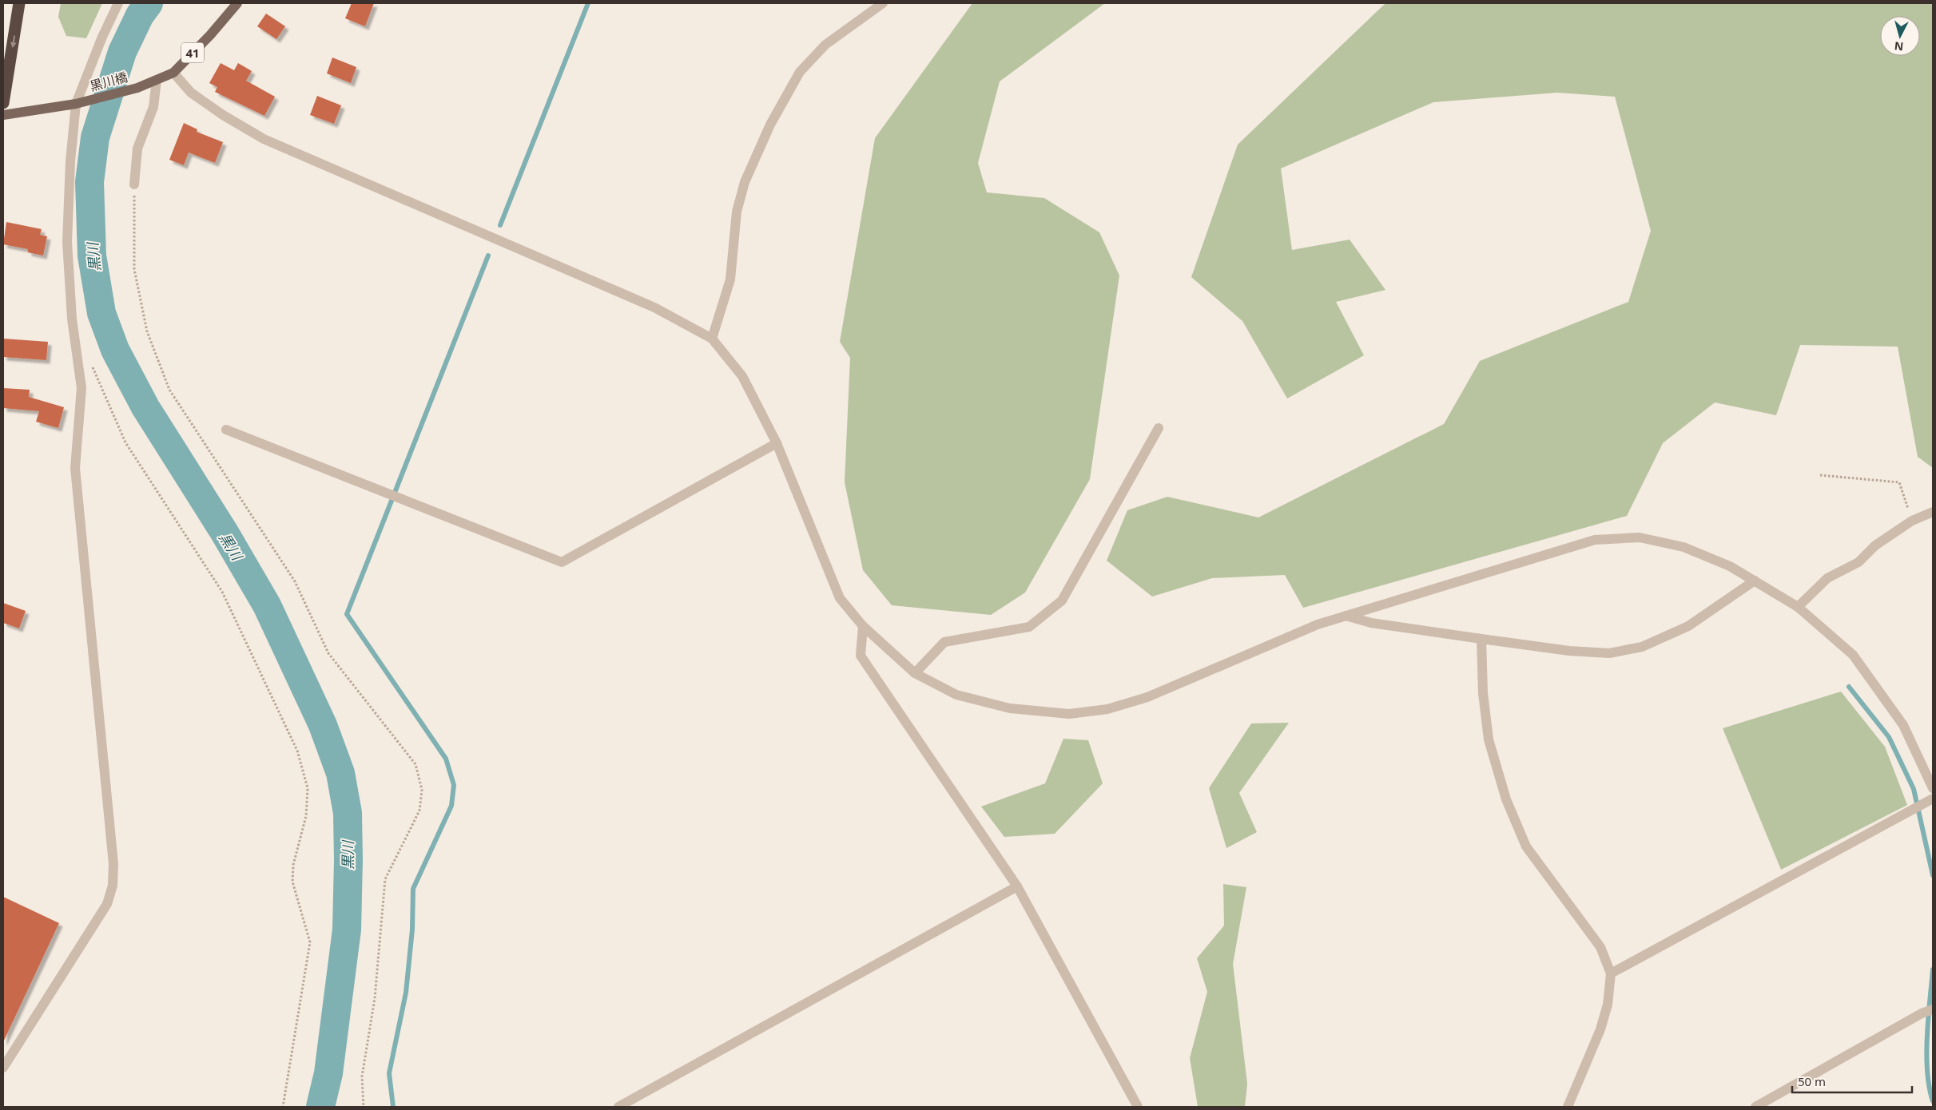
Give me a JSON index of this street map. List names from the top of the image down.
{
  "streets": {
    "main road": ["41", "黒川橋"]
  },
  "crossings": [
    ["41", "黒川橋"]
  ],
  "water": ["黒川"],
  "scale_bar": "50 m",
  "north": "bottom"
}
